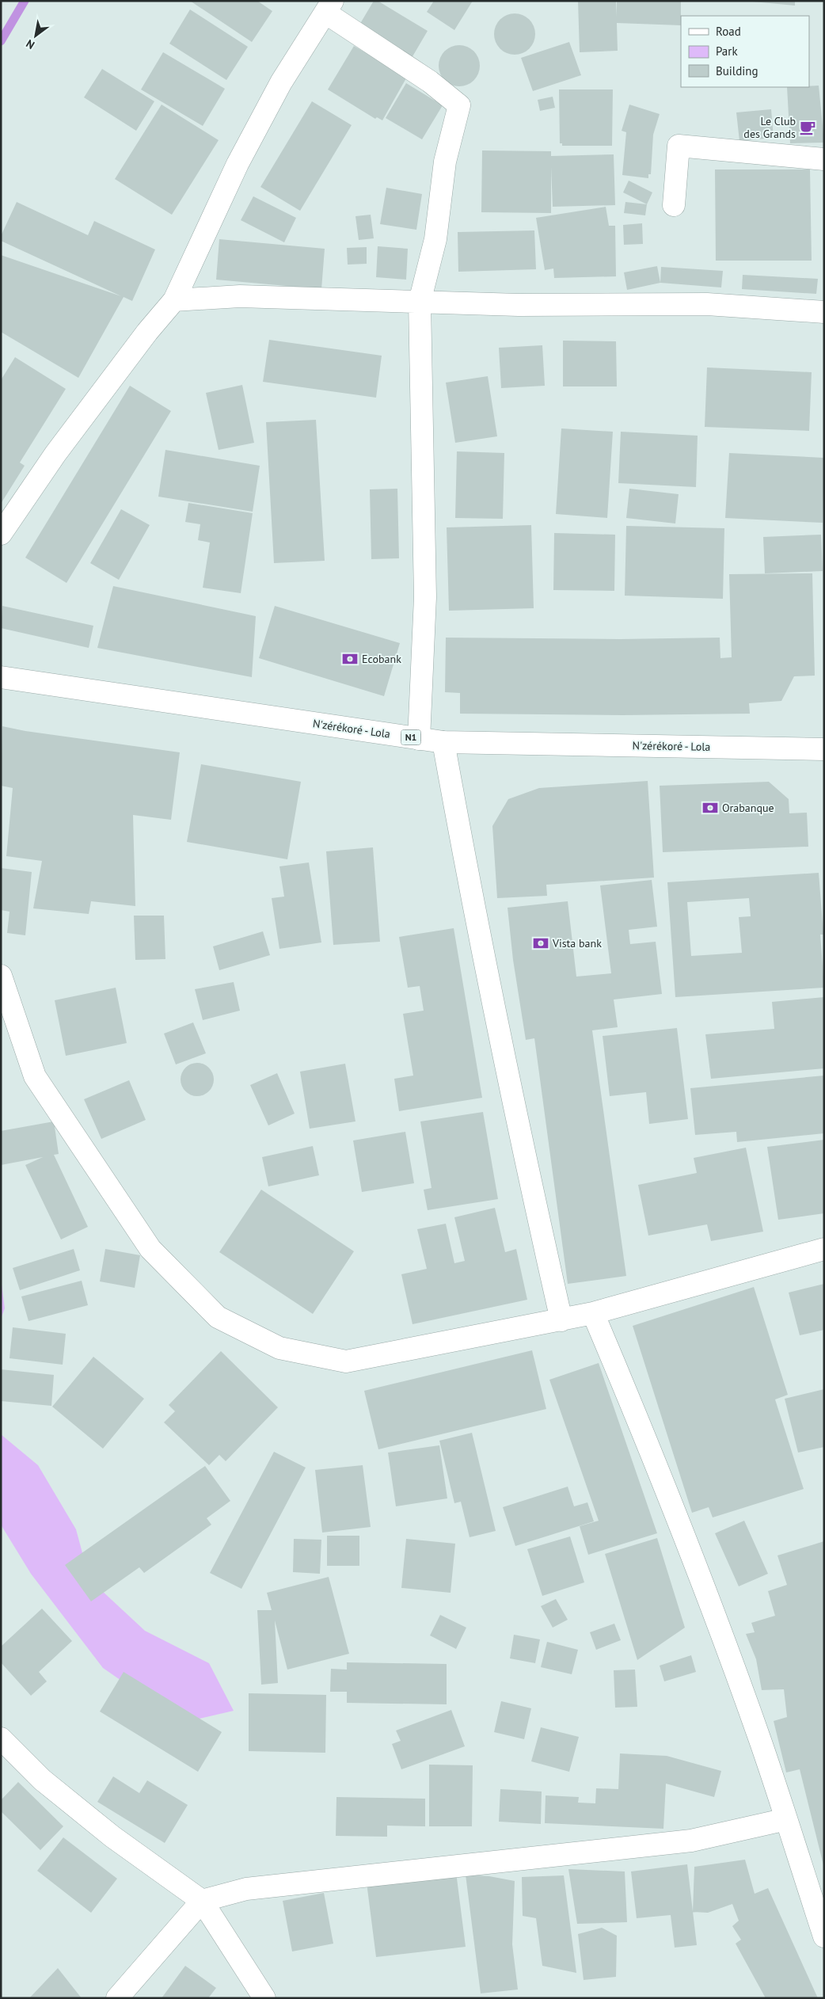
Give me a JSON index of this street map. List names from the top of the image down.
{
  "streets": {
    "main road": ["N'zérékoré - Lola", "N1"]
  },
  "places": {
    "cafe": ["Le Club des Grands"],
    "bank": ["Ecobank", "Orabanque", "Vista bank"]
  },
  "legend": ["Road", "Park", "Building"],
  "north": "bottom left"
}
